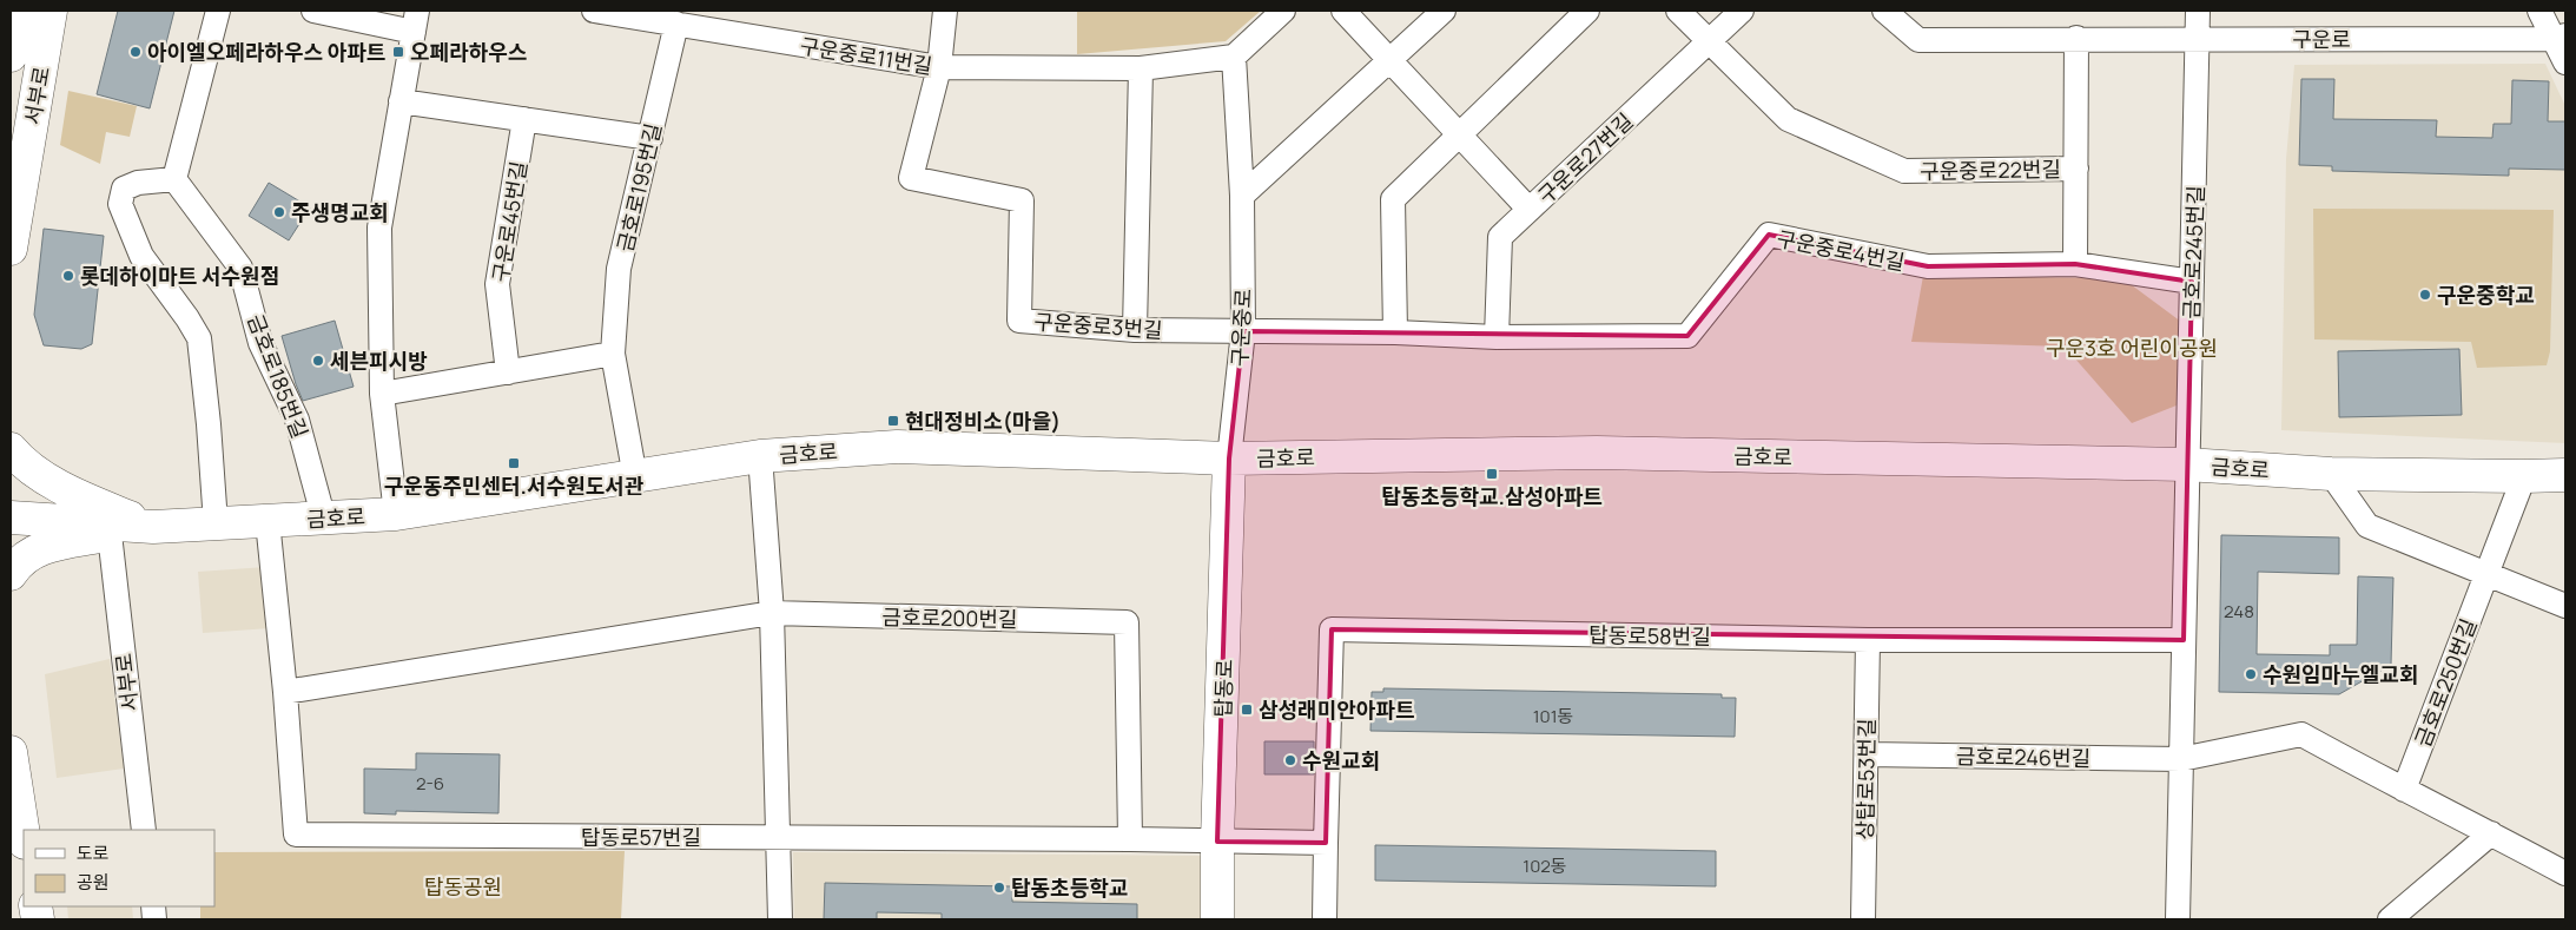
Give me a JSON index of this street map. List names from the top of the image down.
{
  "streets": {
    "street": [
      "구운로",
      "구운중로11번길",
      "서부로",
      "구운로27번길",
      "구운중로22번길",
      "금호로195번길",
      "구운로45번길",
      "구운중로4번길",
      "금호로245번길",
      "구운중로3번길",
      "구운중로",
      "금호로185번길",
      "금호로",
      "금호로200번길",
      "탑동로58번길",
      "금호로250번길",
      "탑동로",
      "금호로246번길",
      "상탑로53번길",
      "탑동로57번길"
    ]
  },
  "crossings": [
    ["구운로", "금호로245번길"],
    ["구운중로11번길", "금호로195번길"],
    ["구운중로11번길", "구운중로3번길"],
    ["구운중로11번길", "구운중로"],
    ["구운로27번길", "구운중로22번길"],
    ["구운로27번길", "구운중로4번길"],
    ["금호로195번길", "금호로"],
    ["구운중로4번길", "금호로245번길"],
    ["구운중로4번길", "구운중로3번길"],
    ["구운중로4번길", "구운중로"],
    ["금호로245번길", "금호로"],
    ["구운중로3번길", "구운중로"],
    ["구운중로", "금호로"],
    ["구운중로", "탑동로"],
    ["금호로185번길", "금호로"],
    ["금호로", "금호로250번길"],
    ["금호로", "탑동로"],
    ["금호로", "탑동로57번길"],
    ["금호로200번길", "탑동로57번길"],
    ["탑동로58번길", "상탑로53번길"],
    ["금호로250번길", "금호로246번길"],
    ["탑동로", "탑동로57번길"],
    ["금호로246번길", "상탑로53번길"]
  ],
  "parks": ["구운3호 어린이공원", "탑동공원"],
  "places": {
    "other": [
      "아이엘오페라하우스 아파트",
      "주생명교회",
      "롯데하이마트 서수원점",
      "구운중학교",
      "세븐피시방",
      "수원임마누엘교회",
      "수원교회",
      "탑동초등학교"
    ],
    "transit": [
      "오페라하우스",
      "현대정비소(마을)",
      "구운동주민센터.서수원도서관",
      "탑동초등학교.삼성아파트",
      "삼성래미안아파트"
    ]
  },
  "house_numbers": [
    "248",
    "101동",
    "2-6",
    "102동"
  ],
  "legend": ["도로", "공원"]
}
